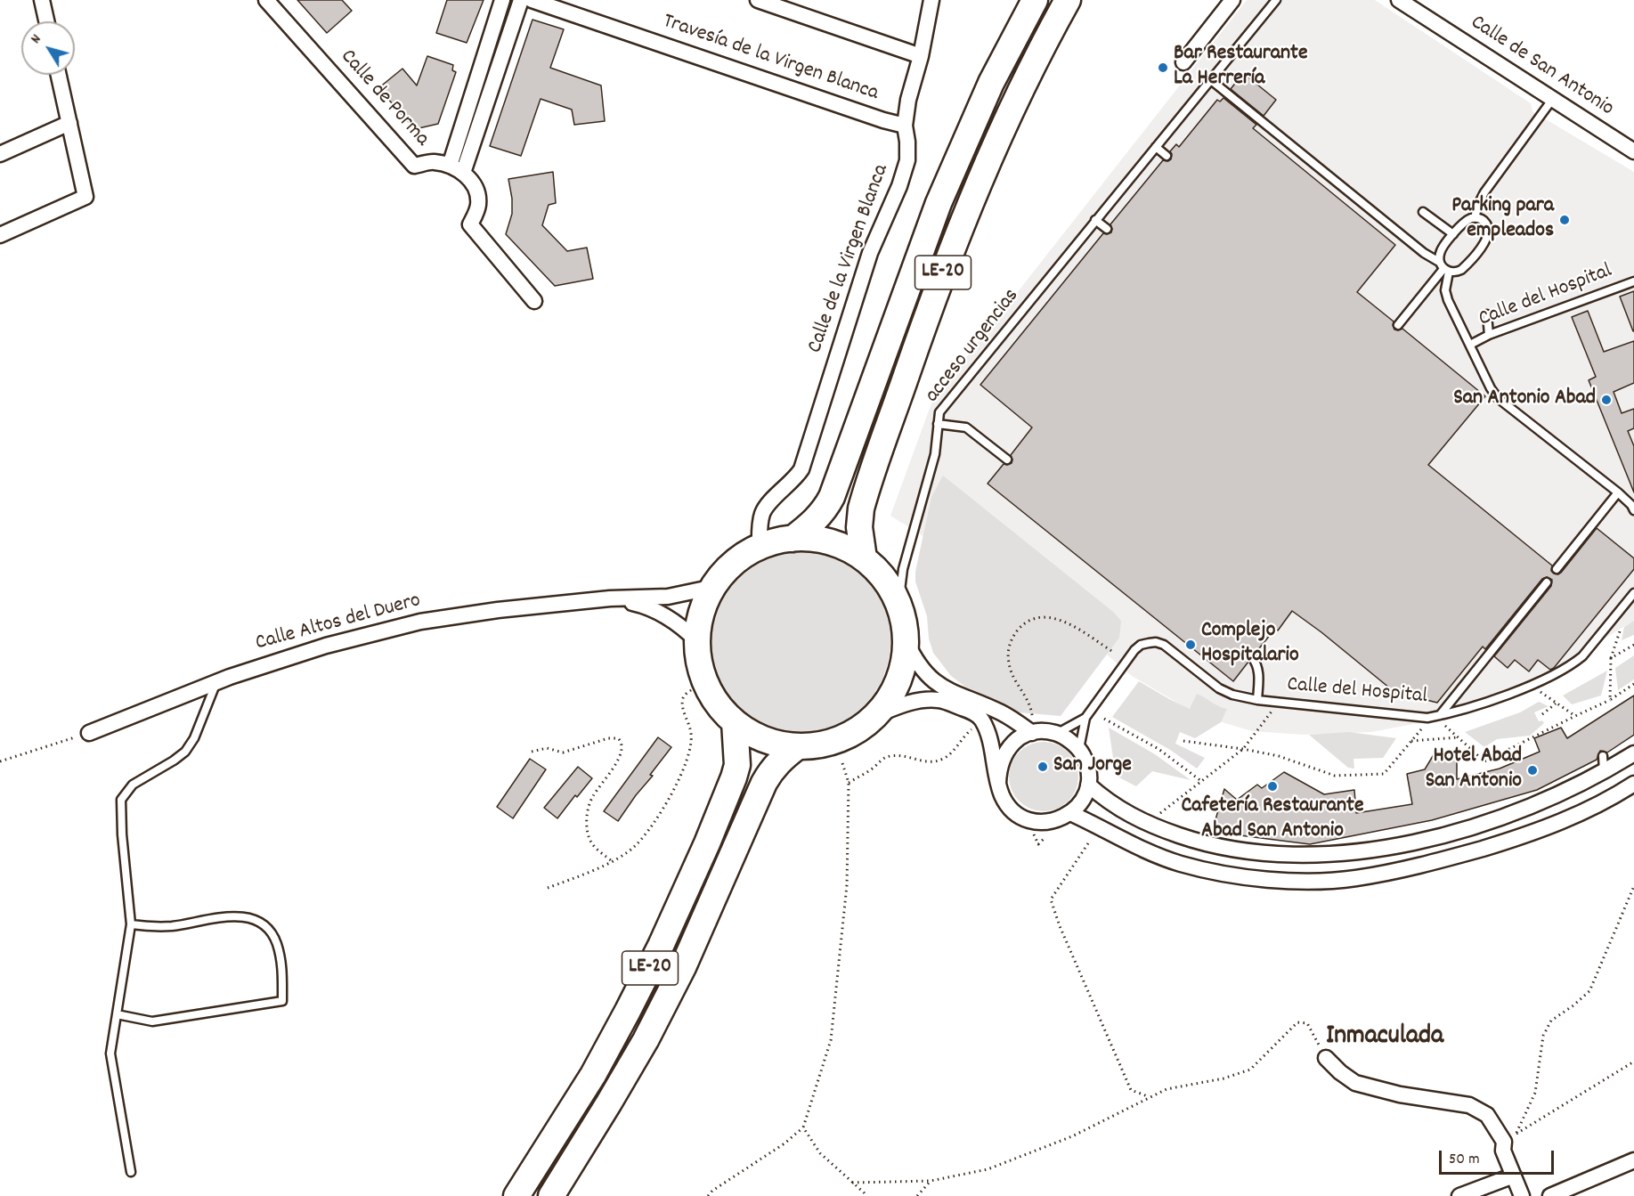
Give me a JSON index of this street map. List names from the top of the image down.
{
  "streets": {
    "highway": ["LE-20"],
    "street": [
      "Travesía de la Virgen Blanca",
      "Calle de San Antonio",
      "Calle de Porma",
      "Calle de la Virgen Blanca",
      "Calle Altos del Duero"
    ],
    "lane": ["Calle del Hospital", "acceso urgencias"]
  },
  "crossings": [
    ["Travesía de la Virgen Blanca", "Calle de la Virgen Blanca"],
    ["Calle de la Virgen Blanca", "LE-20"],
    ["LE-20", "acceso urgencias"],
    ["LE-20", "Calle Altos del Duero"]
  ],
  "districts": ["Inmaculada"],
  "places": [
    "Bar Restaurante La Herrería",
    "Parking para empleados",
    "San Antonio Abad",
    "Complejo Hospitalario",
    "San Jorge",
    "Hotel Abad San Antonio",
    "Cafetería Restaurante Abad San Antonio"
  ],
  "scale_bar": "50 m",
  "north": "top left"
}
